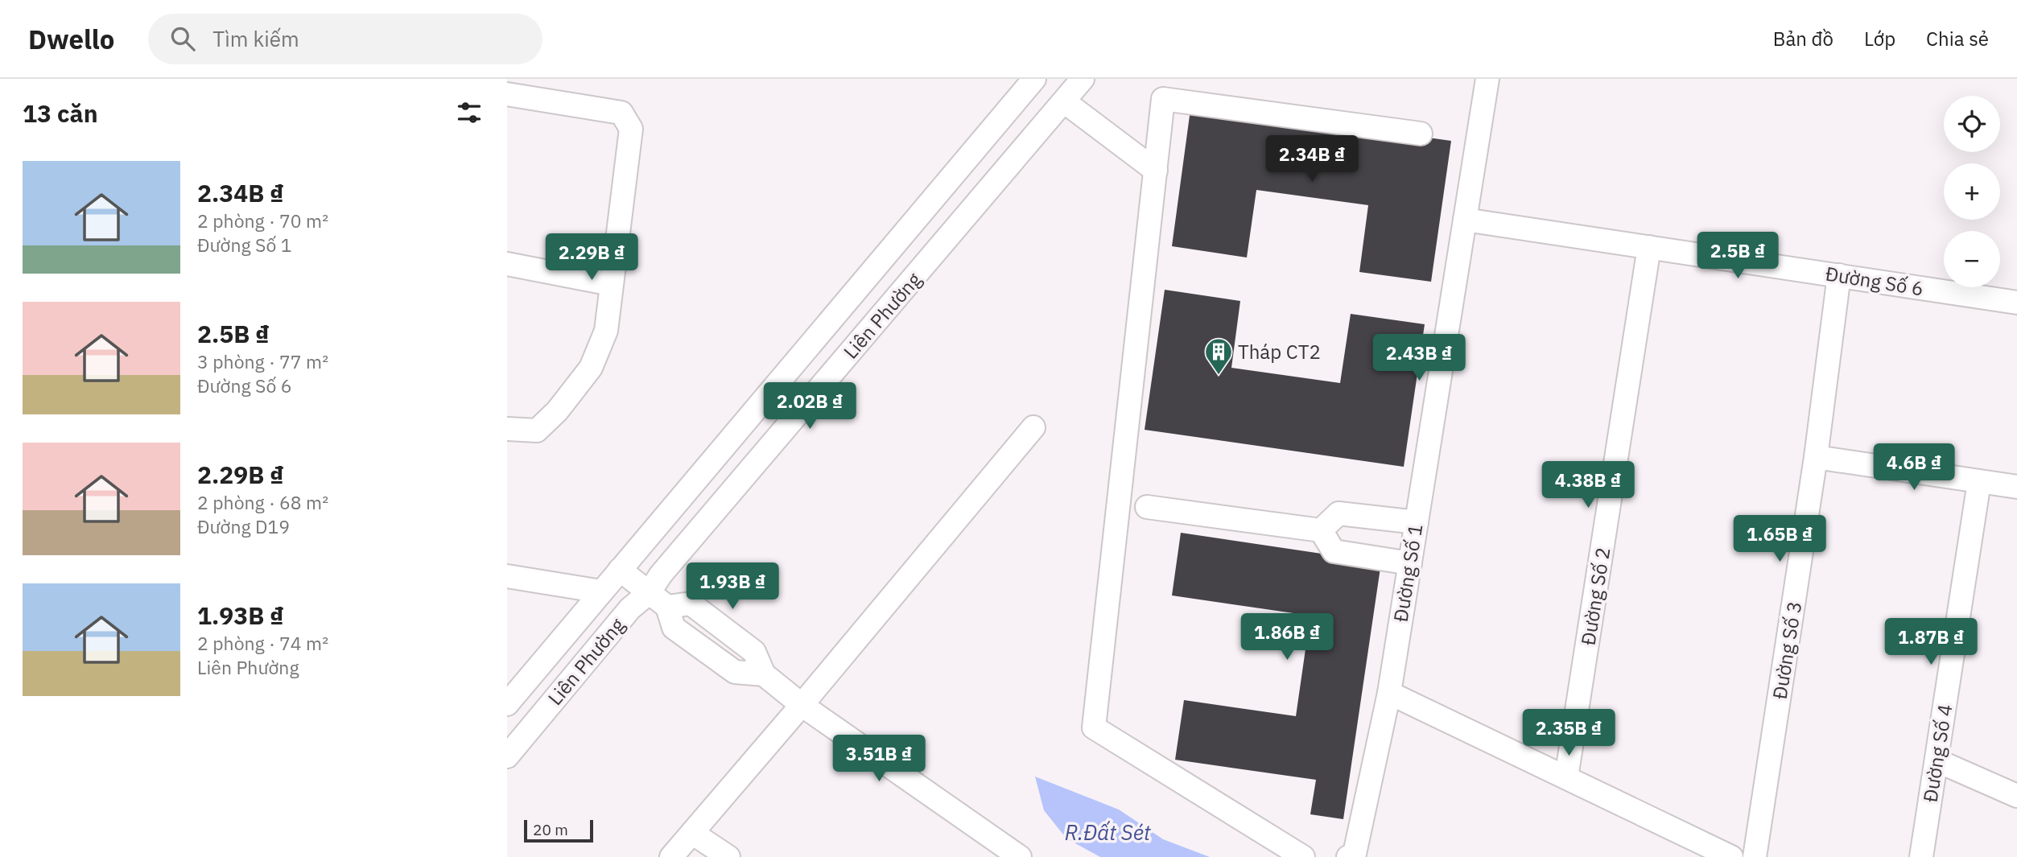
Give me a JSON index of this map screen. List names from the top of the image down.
{
  "streets": {
    "street": [
      "Đường Số 6",
      "Liên Phường",
      "Đường Số 1",
      "Đường Số 2",
      "Đường Số 3",
      "Đường Số 4"
    ]
  },
  "crossings": [
    ["Đường Số 6", "Đường Số 1"],
    ["Đường Số 6", "Đường Số 2"],
    ["Đường Số 6", "Đường Số 3"]
  ],
  "water": ["R.Đất Sét"],
  "places": {
    "building": ["Tháp CT2"]
  },
  "scale_bar": "20 m",
  "page": {
    "header": "Dwello",
    "search": "Tìm kiếm",
    "nav": ["Bản đồ", "Lớp", "Chia sẻ"],
    "heading": "13 căn",
    "map_buttons": ["+", "−"],
    "price": [
      "2.34B ₫",
      "2.5B ₫",
      "2.29B ₫",
      "2.43B ₫",
      "2.02B ₫",
      "4.6B ₫",
      "4.38B ₫",
      "1.65B ₫",
      "1.93B ₫",
      "1.86B ₫",
      "1.87B ₫",
      "2.35B ₫",
      "3.51B ₫"
    ],
    "list": [
      {
        "name": "2.34B ₫",
        "note": "2 phòng · 70 m² · Đường Số 1"
      },
      {
        "name": "2.5B ₫",
        "note": "3 phòng · 77 m² · Đường Số 6"
      },
      {
        "name": "2.29B ₫",
        "note": "2 phòng · 68 m² · Đường D19"
      },
      {
        "name": "1.93B ₫",
        "note": "2 phòng · 74 m² · Liên Phường"
      }
    ],
    "scale": "20 m"
  }
}
